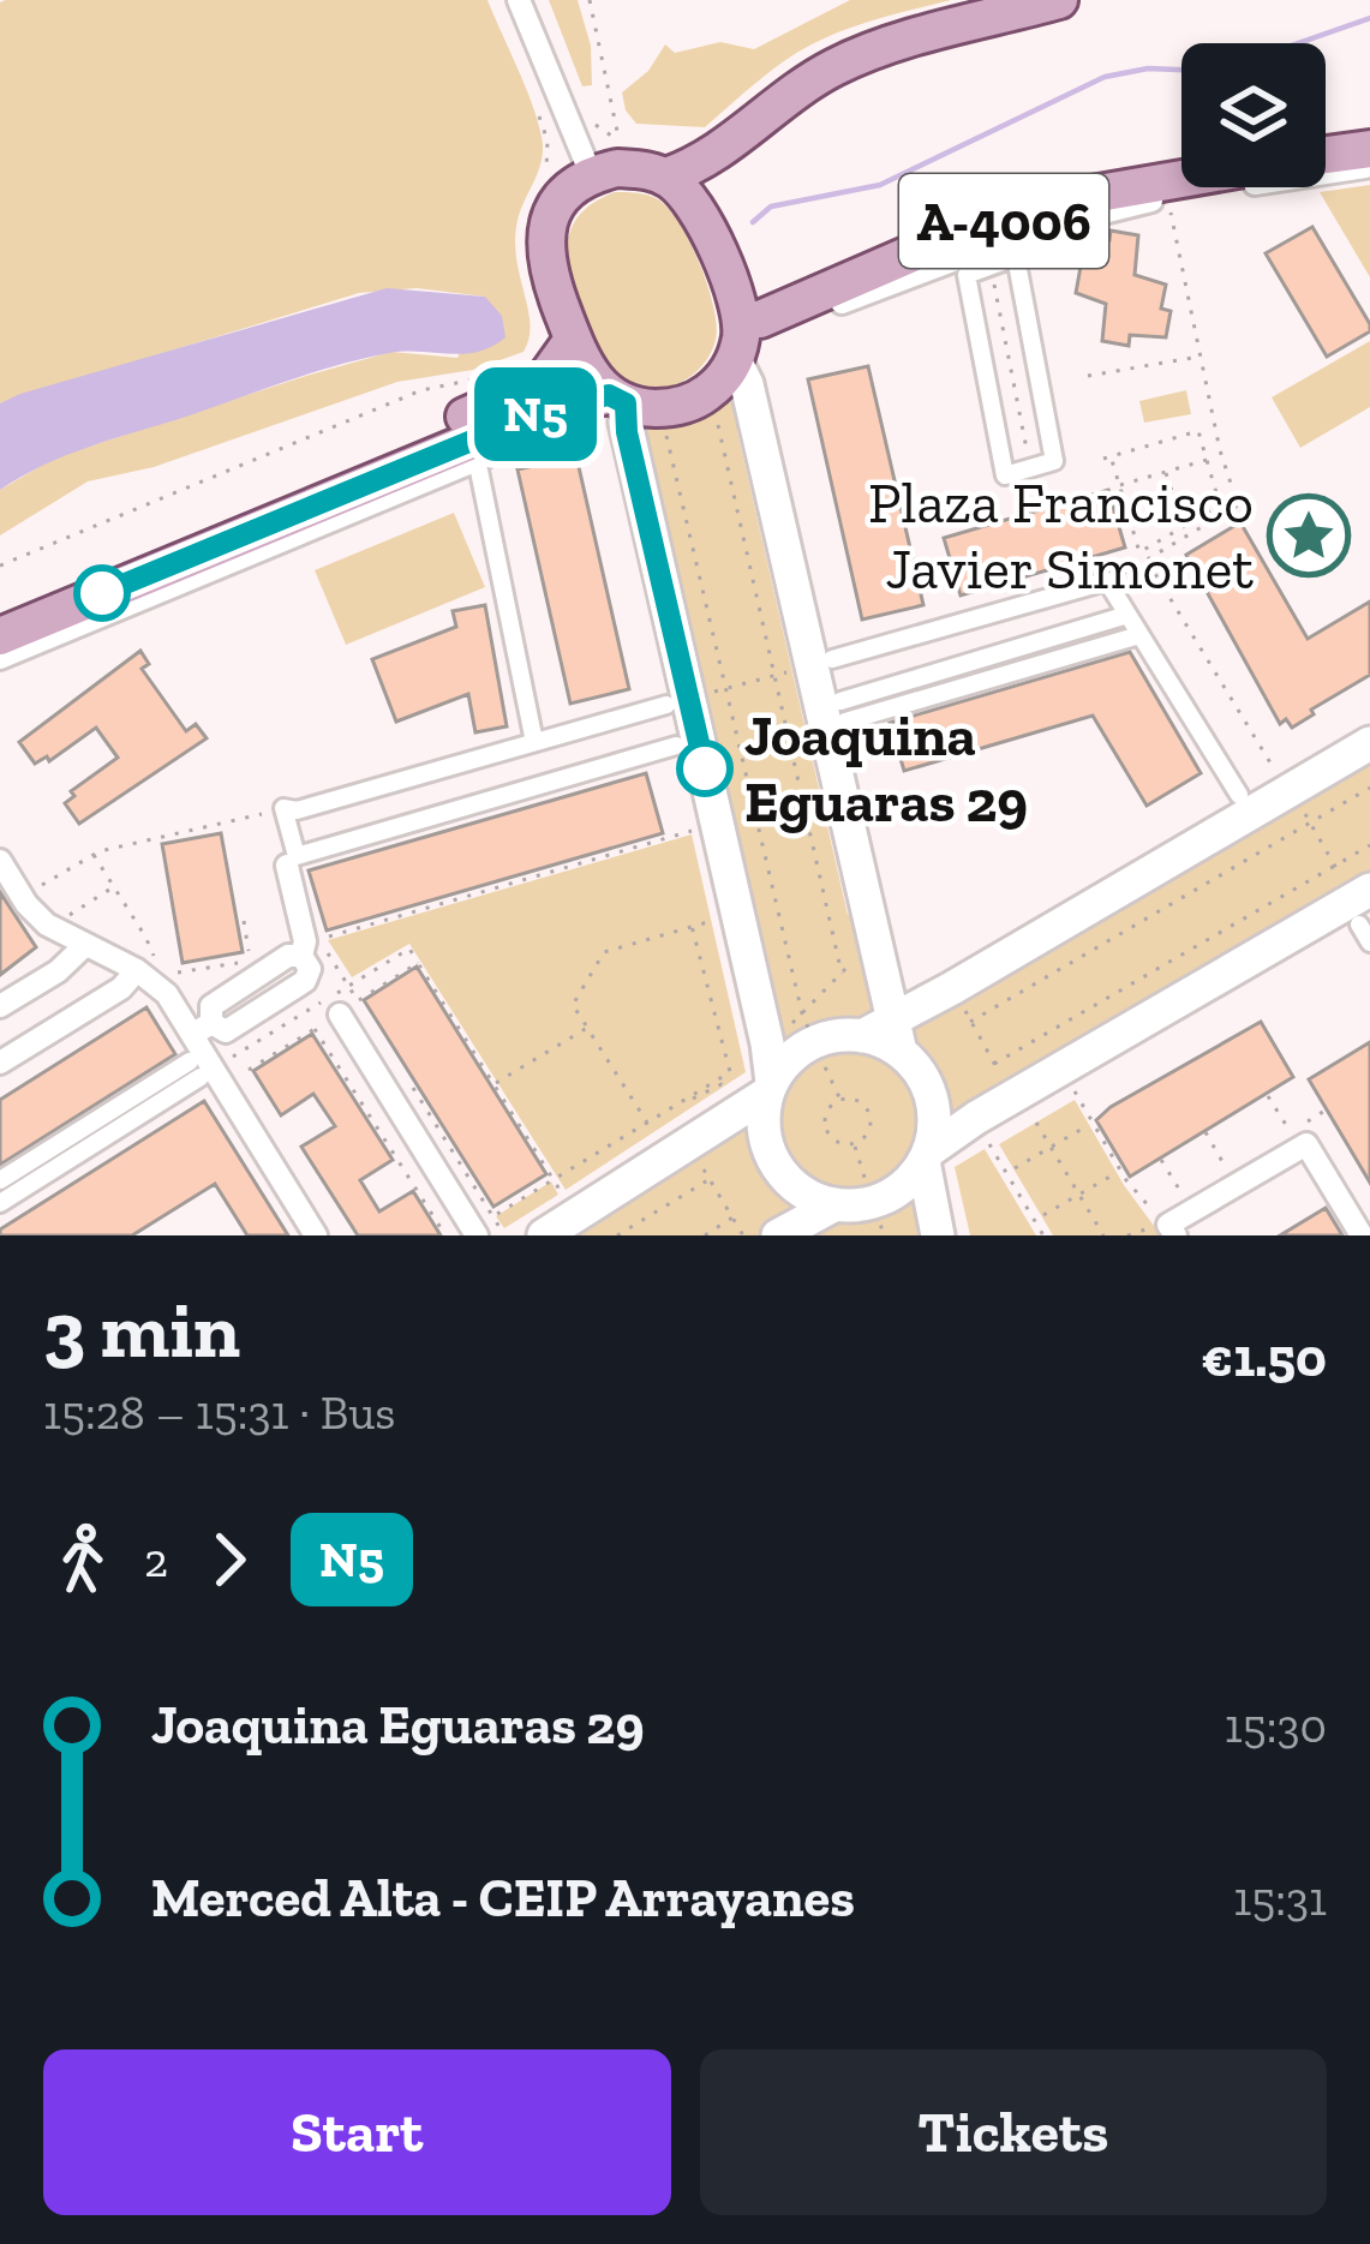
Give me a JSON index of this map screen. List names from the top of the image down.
{
  "streets": {
    "main road": ["A-4006"]
  },
  "places": {
    "place": ["Plaza Francisco Javier Simonet"],
    "other": ["Joaquina Eguaras 29"]
  },
  "lines": ["bus line N5"],
  "page": {
    "on_map": "N5",
    "heading": ["3 min", "15:28 – 15:31 · Bus", "€1.50"],
    "legs": ["2", "N5"],
    "list": [
      {
        "name": "Joaquina Eguaras 29",
        "value": "15:30"
      },
      {
        "name": "Merced Alta - CEIP Arrayanes",
        "value": "15:31"
      }
    ],
    "buttons": ["Start", "Tickets"]
  }
}
